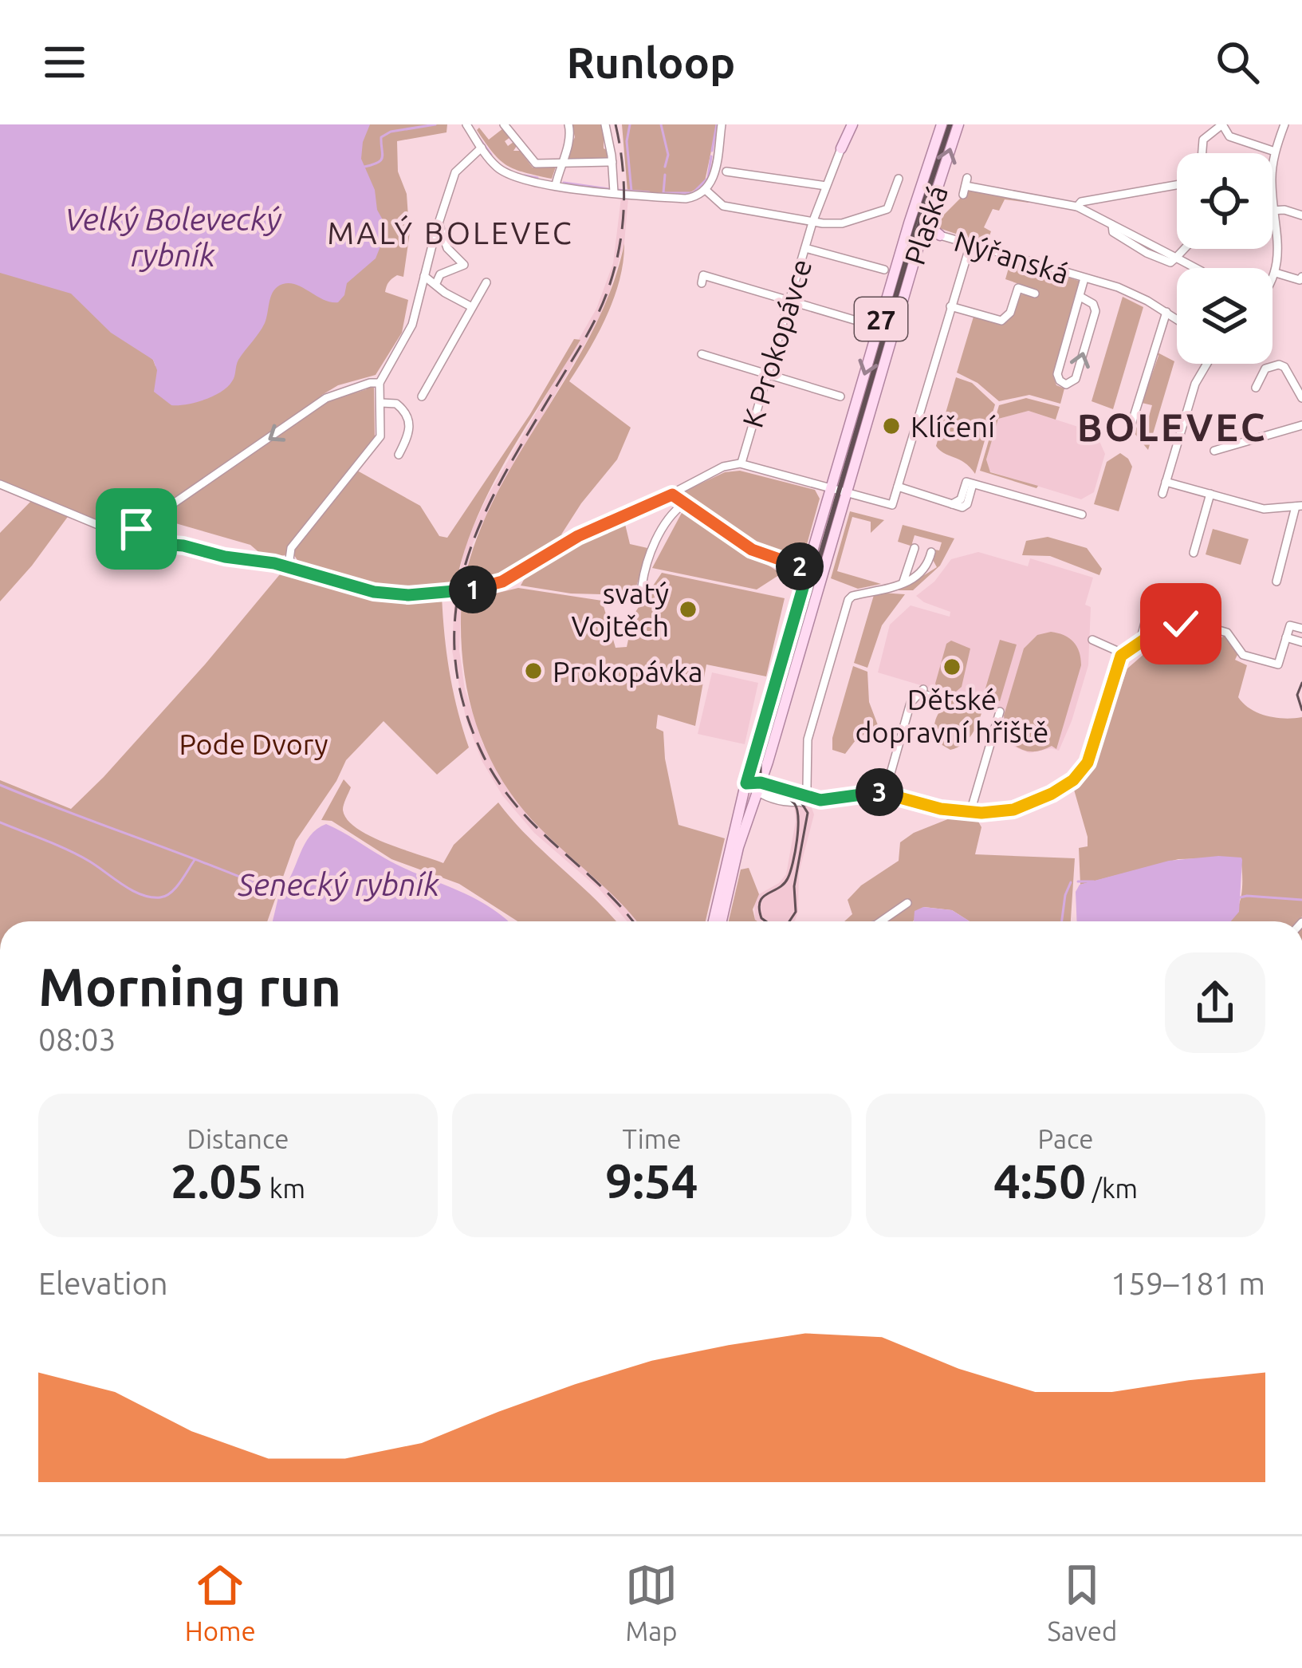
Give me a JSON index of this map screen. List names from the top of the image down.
{
  "streets": {
    "main road": ["Plaská", "27"],
    "street": ["Nýřanská", "K Prokopávce"]
  },
  "crossings": [
    ["Plaská", "Nýřanská"],
    ["Plaská", "K Prokopávce"]
  ],
  "districts": ["MALÝ BOLEVEC", "BOLEVEC"],
  "water": ["Velký Bolevecký rybník", "Senecký rybník"],
  "parks": ["Pode Dvory"],
  "places": [
    "Klíčení",
    "svatý Vojtěch",
    "Dětské dopravní hřiště",
    "Prokopávka"
  ],
  "page": {
    "header": "Runloop",
    "pins": ["2", "1", "3"],
    "heading": ["Morning run", "08:03"],
    "stats": [
      ["Distance", "2.05 km"],
      ["Time", "9:54"],
      ["Pace", "4:50 /km"]
    ],
    "chart": ["Elevation", "159–181 m"],
    "tabs": ["Home", "Map", "Saved"]
  }
}
